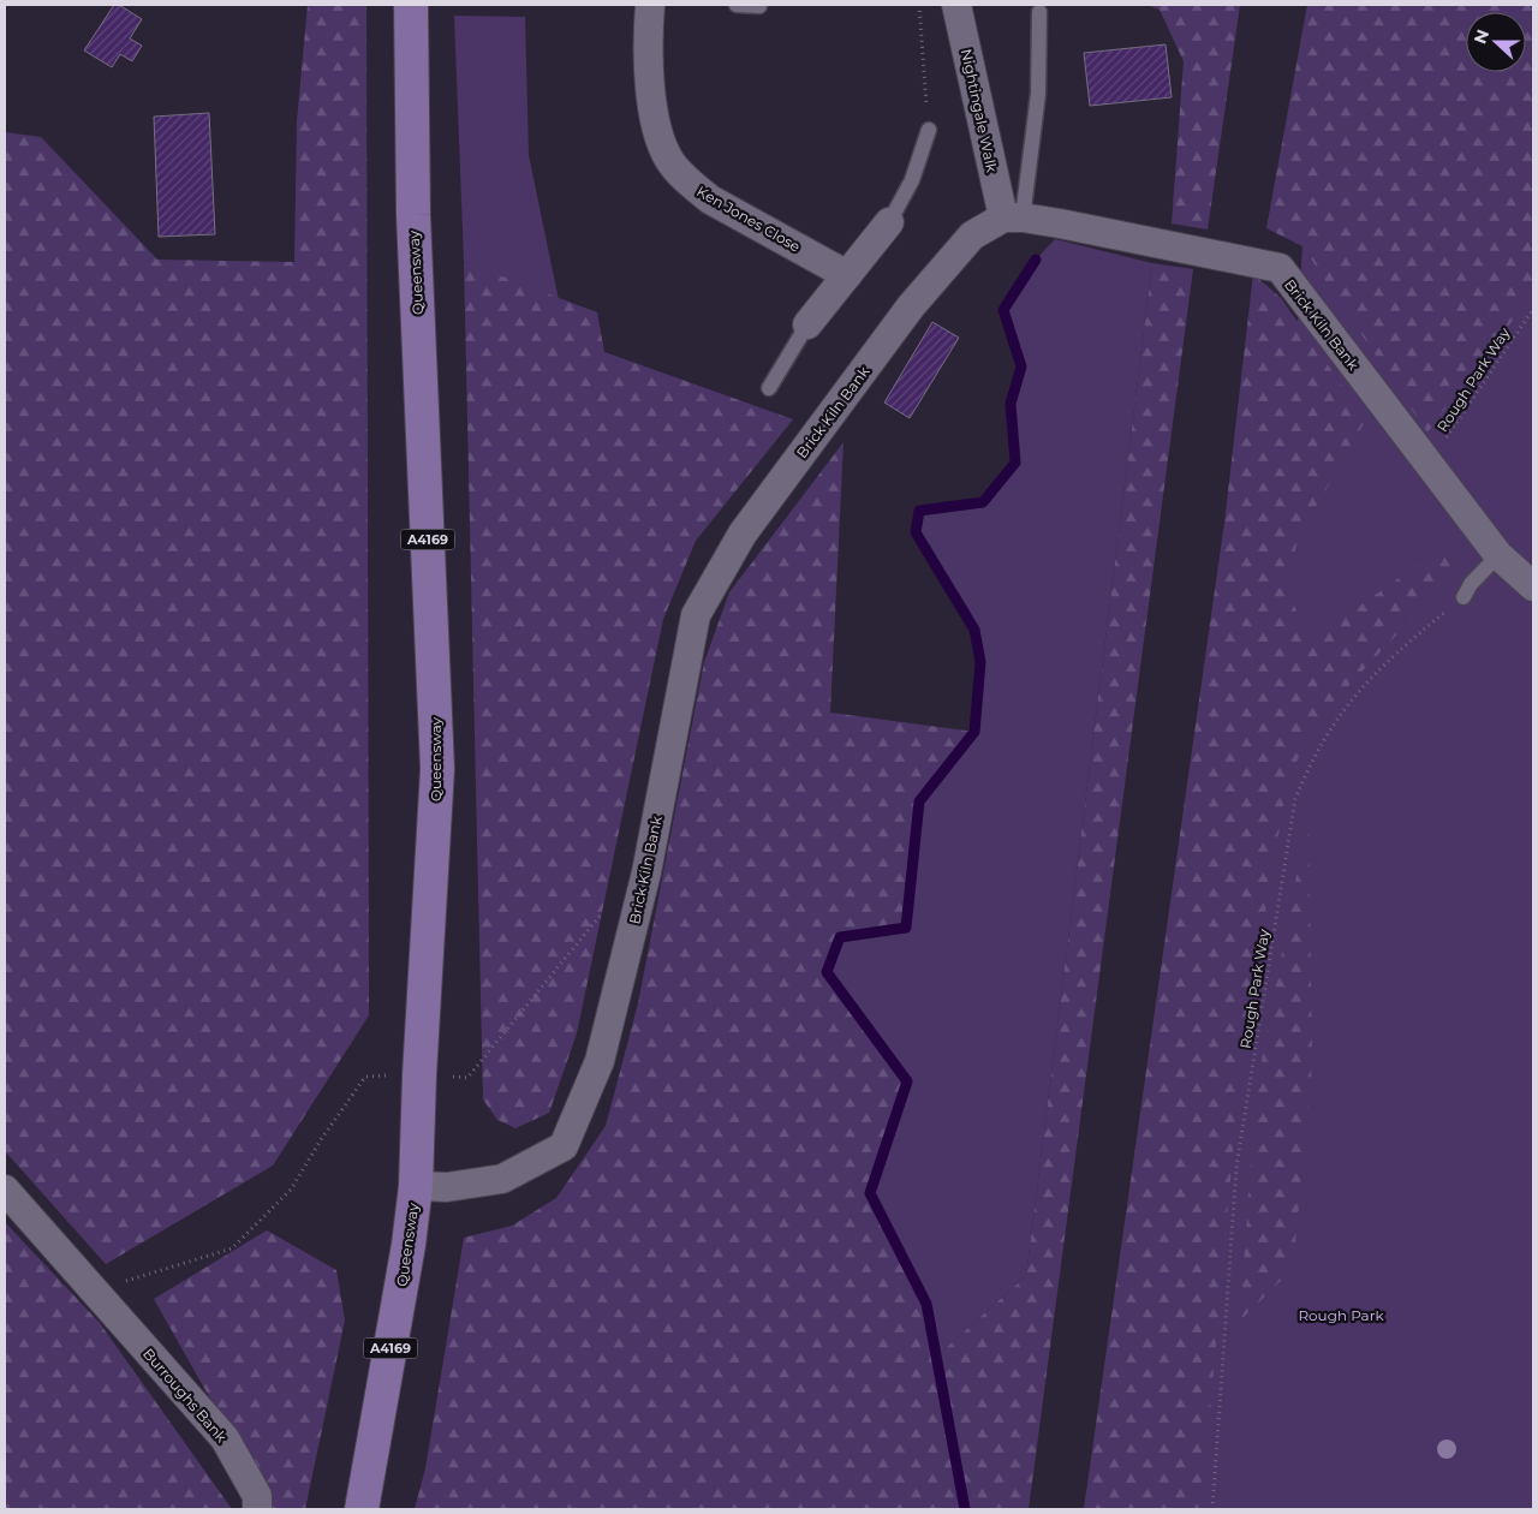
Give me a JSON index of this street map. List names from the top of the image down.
{
  "streets": {
    "main road": ["Queensway", "A4169"],
    "street": [
      "Nightingale Walk",
      "Ken Jones Close",
      "Brick Kiln Bank",
      "Burroughs Bank"
    ],
    "path": ["Rough Park Way"]
  },
  "crossings": [
    ["Nightingale Walk", "Brick Kiln Bank"],
    ["Queensway", "Brick Kiln Bank"],
    ["Brick Kiln Bank", "Rough Park Way"]
  ],
  "parks": ["Rough Park"],
  "north": "left"
}
